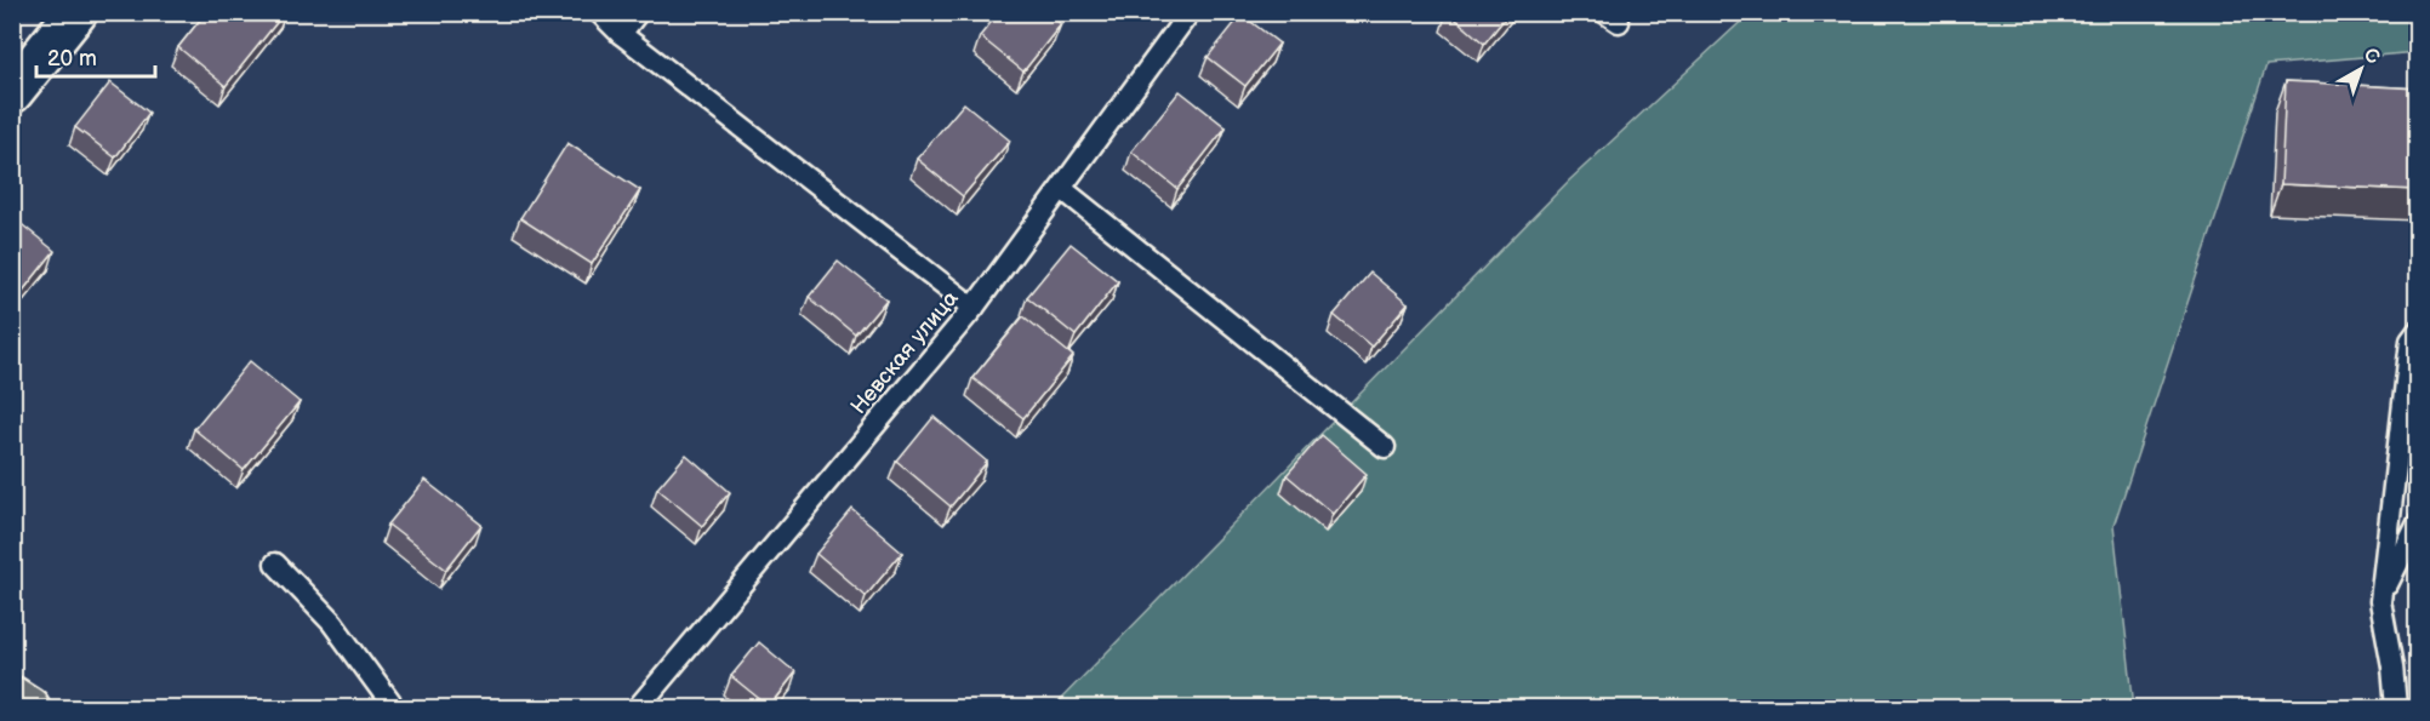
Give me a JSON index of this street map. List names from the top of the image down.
{
  "streets": {
    "lane": ["Невская улица"]
  },
  "scale_bar": "20 m",
  "north": "top right"
}
